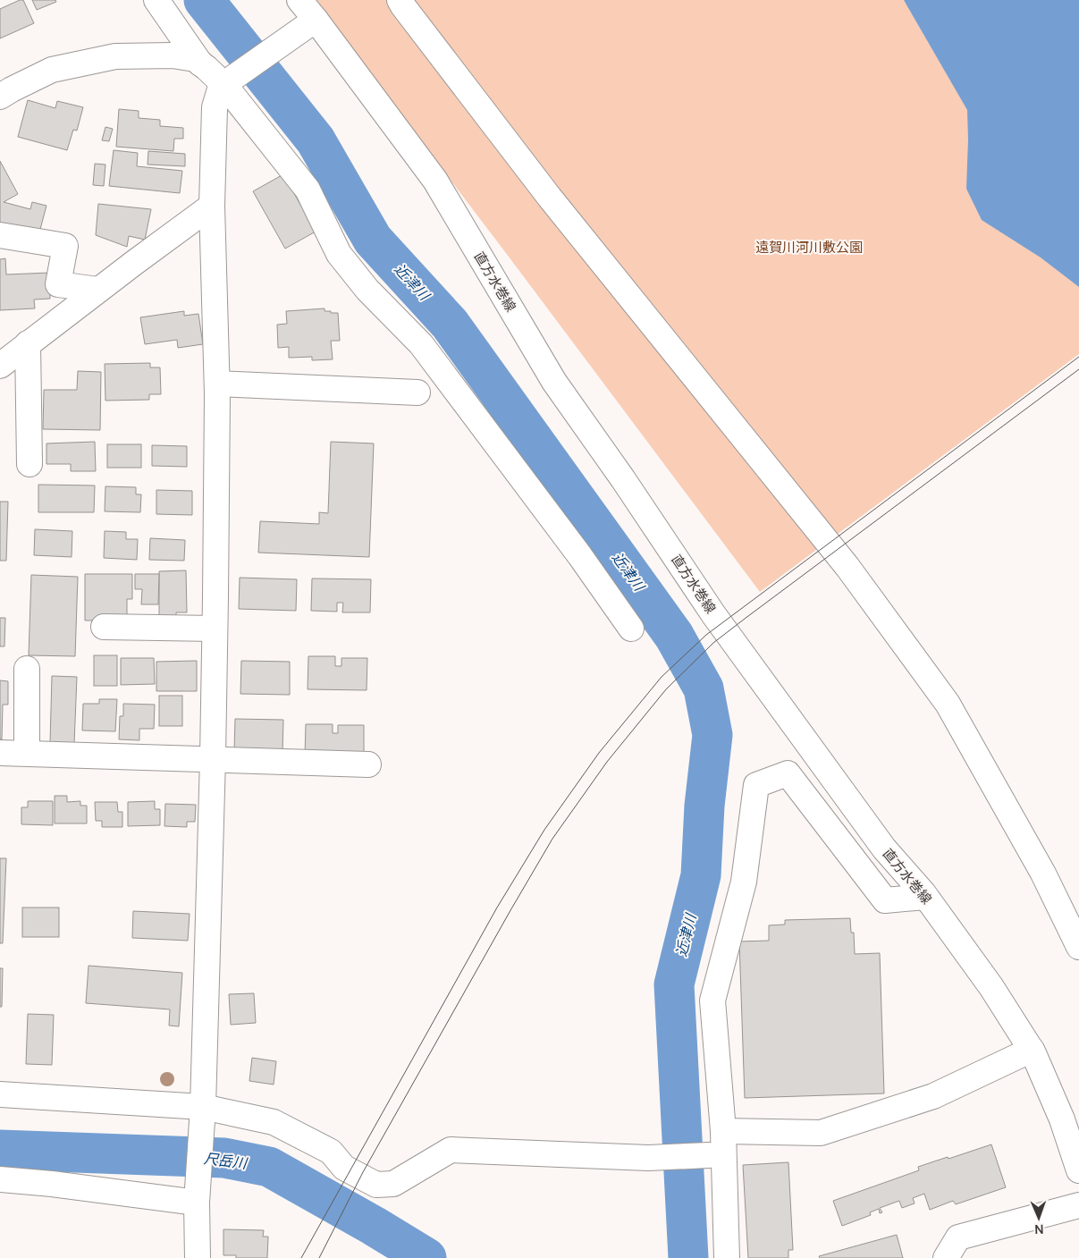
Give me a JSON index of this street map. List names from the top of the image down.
{
  "streets": {
    "street": ["直方水巻線"]
  },
  "water": ["近津川", "尺岳川"],
  "parks": ["遠賀川河川敷公園"],
  "north": "bottom"
}
